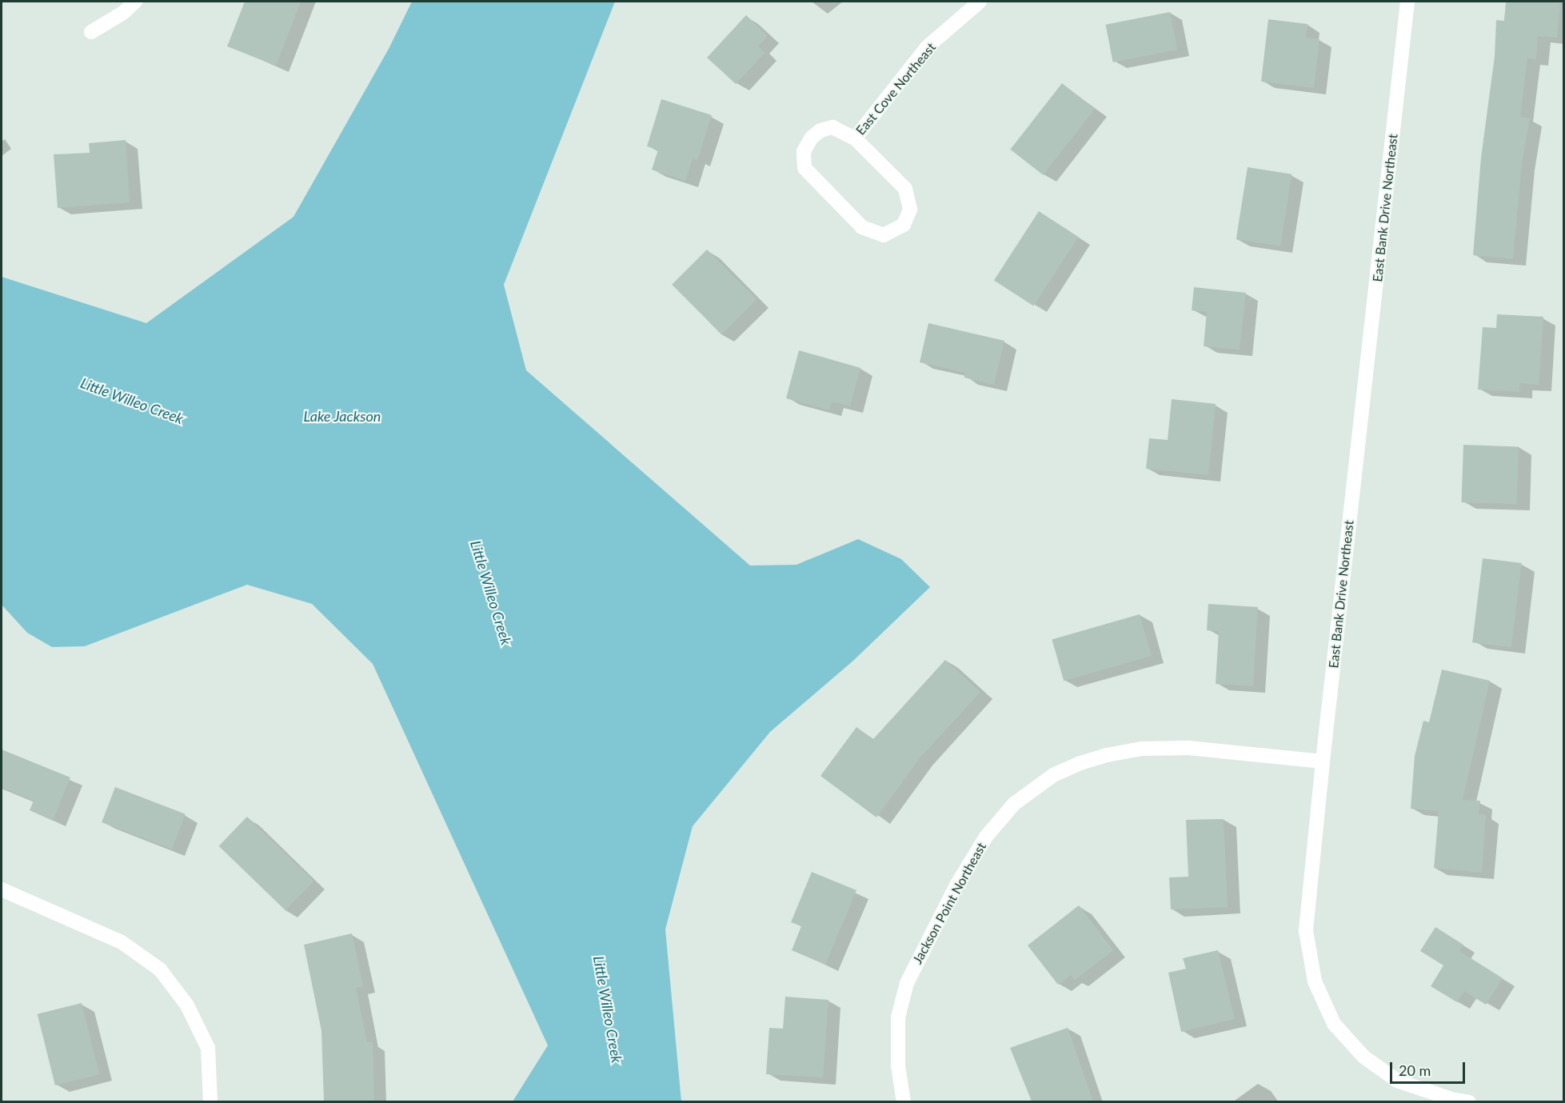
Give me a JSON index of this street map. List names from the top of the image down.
{
  "streets": {
    "street": ["East Cove Northeast", "East Bank Drive Northeast", "Jackson Point Northeast"]
  },
  "crossings": [
    ["East Bank Drive Northeast", "Jackson Point Northeast"]
  ],
  "water": ["Little Willeo Creek", "Lake Jackson"],
  "scale_bar": "20 m"
}
